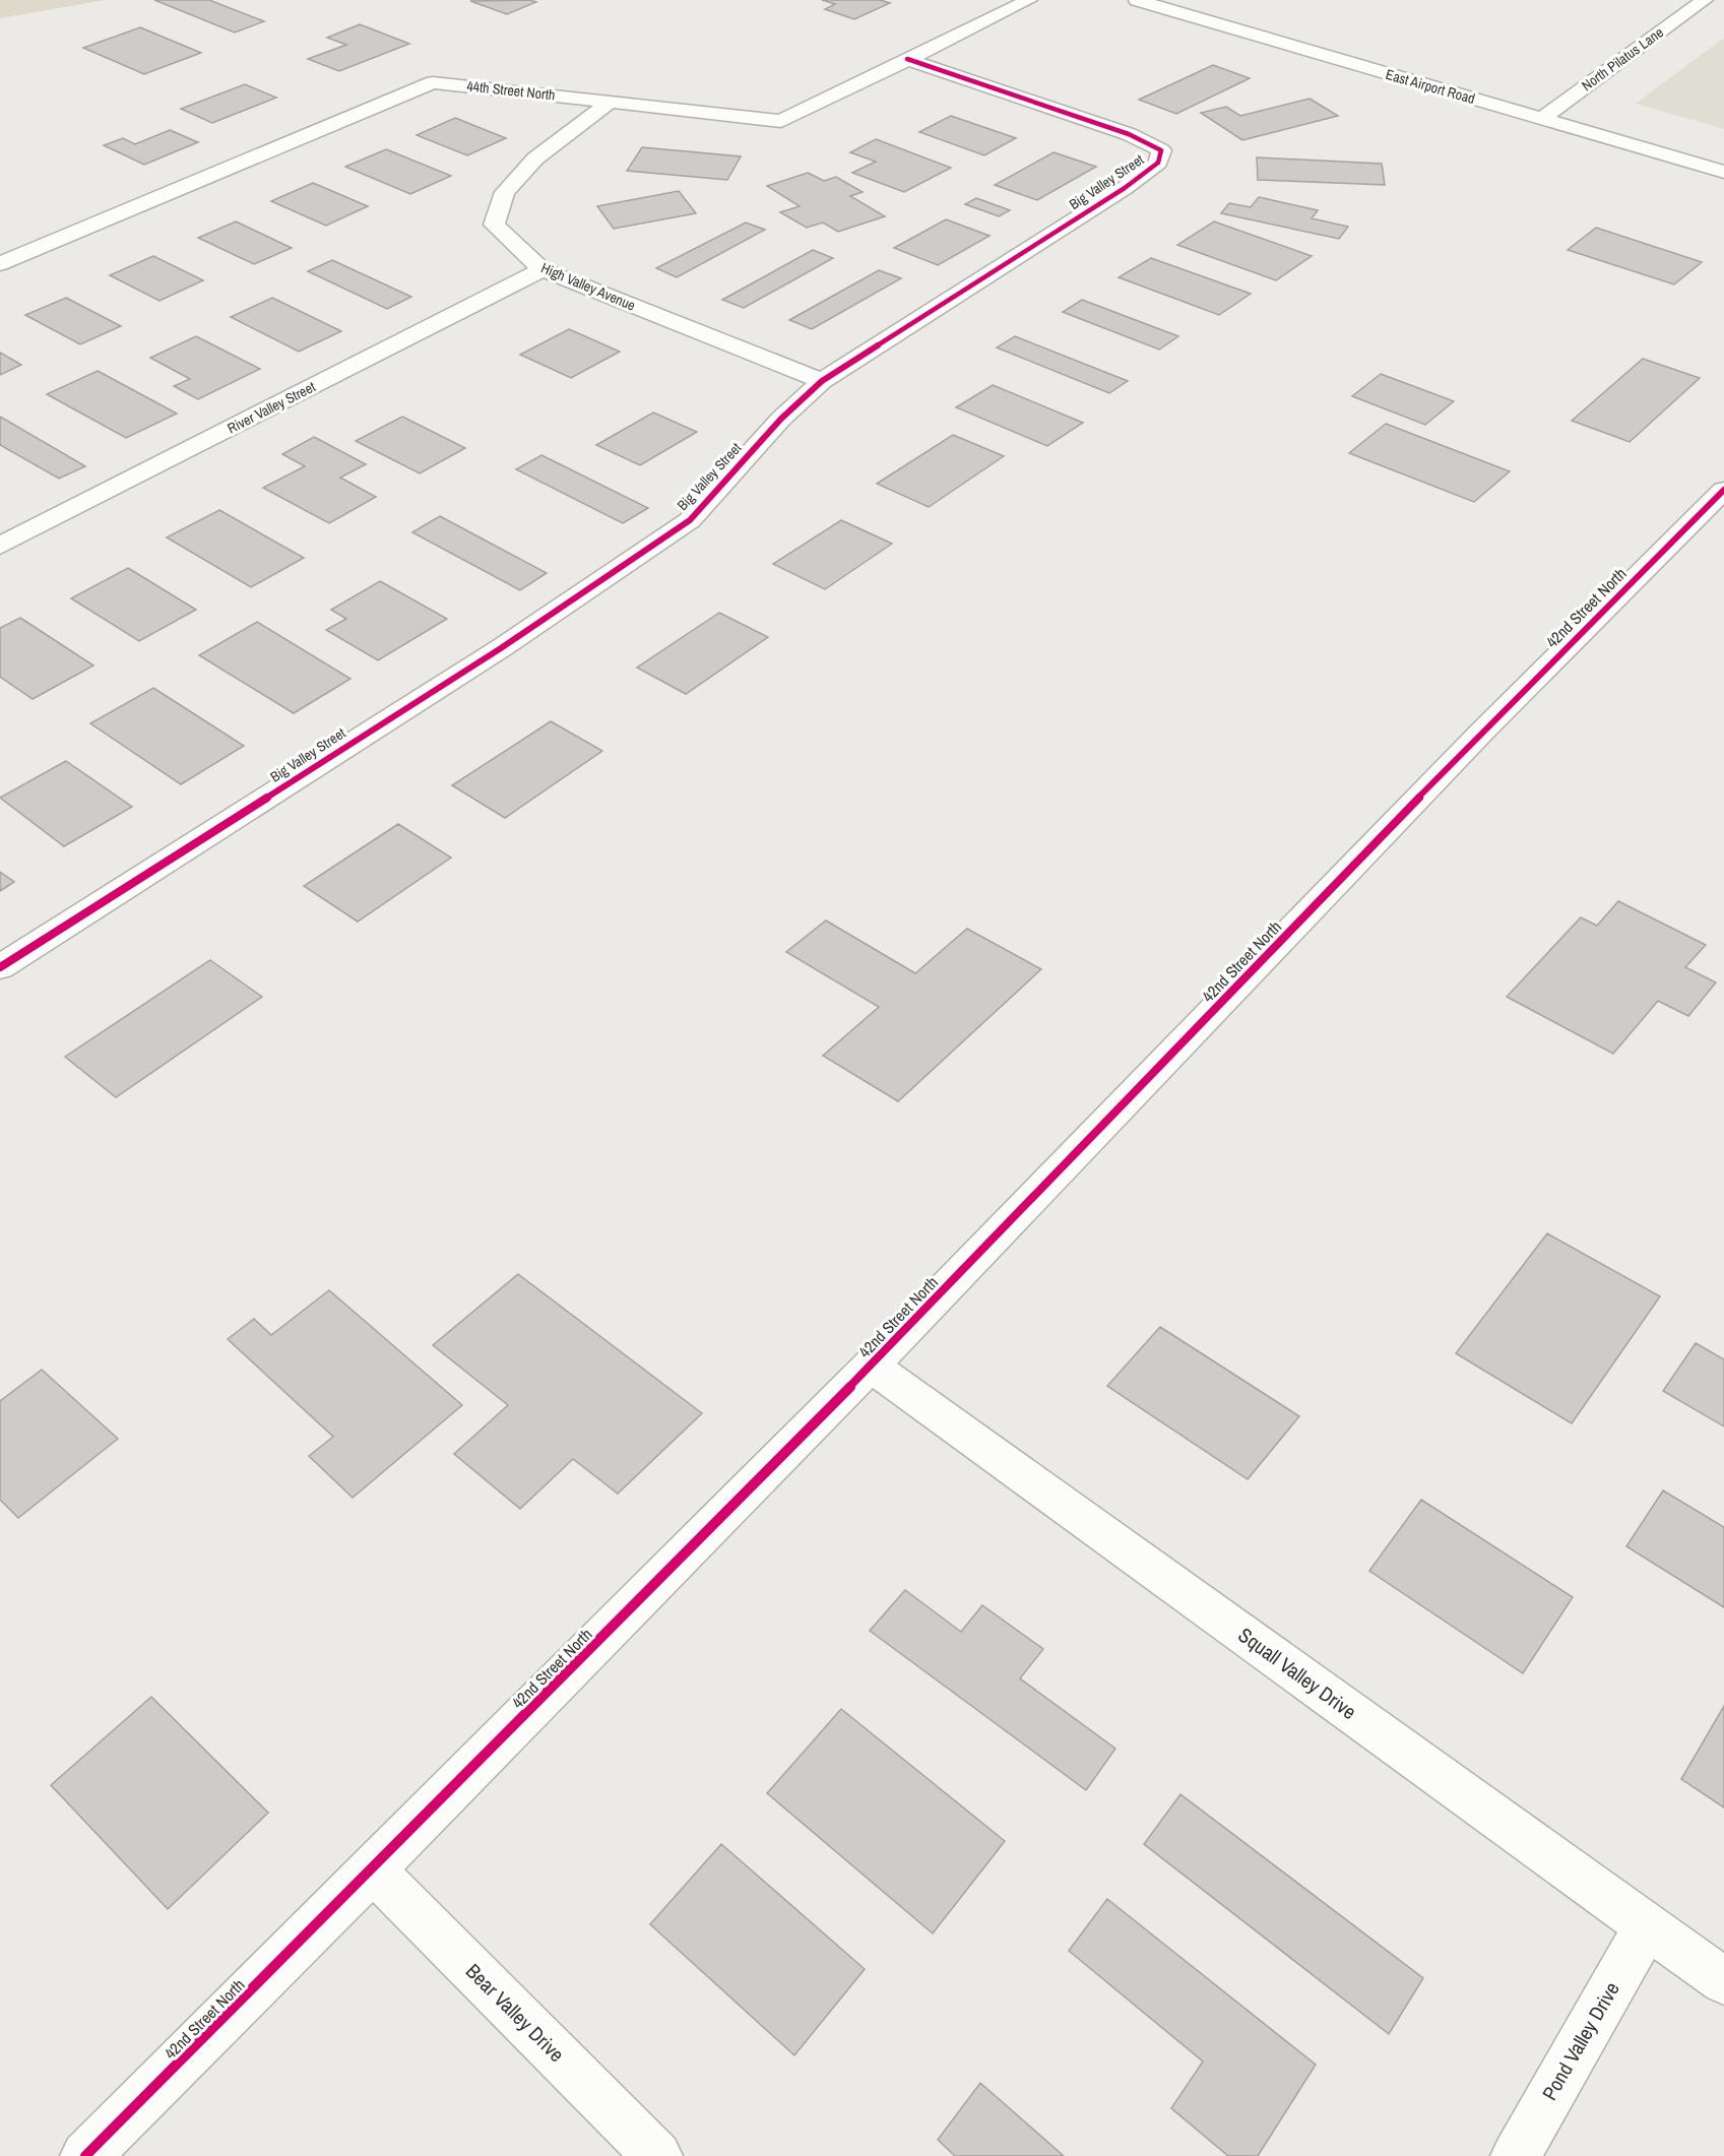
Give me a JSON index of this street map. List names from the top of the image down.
{
  "streets": {
    "street": [
      "North Pilatus Lane",
      "East Airport Road",
      "44th Street North",
      "Big Valley Street",
      "High Valley Avenue",
      "River Valley Street",
      "42nd Street North",
      "Squall Valley Drive",
      "Bear Valley Drive",
      "Pond Valley Drive"
    ]
  },
  "crossings": [
    ["North Pilatus Lane", "East Airport Road"],
    ["44th Street North", "Big Valley Street"],
    ["44th Street North", "High Valley Avenue"],
    ["Big Valley Street", "High Valley Avenue"],
    ["High Valley Avenue", "River Valley Street"],
    ["42nd Street North", "Squall Valley Drive"],
    ["42nd Street North", "Bear Valley Drive"],
    ["Squall Valley Drive", "Pond Valley Drive"]
  ]
}
